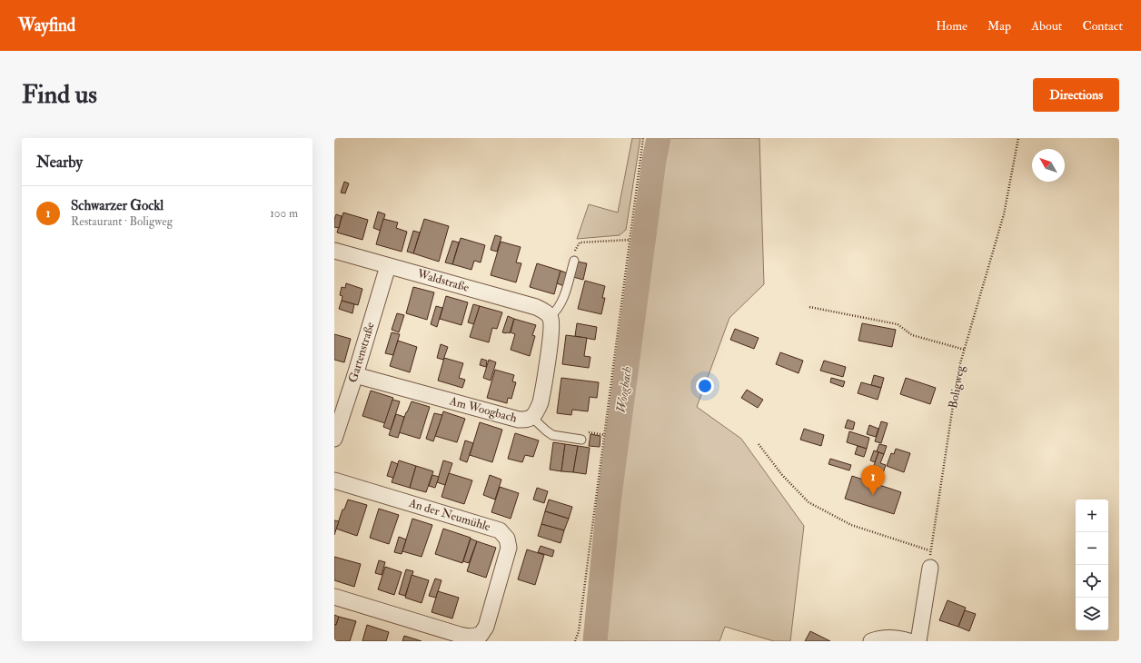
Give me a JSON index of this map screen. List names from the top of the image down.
{
  "streets": {
    "street": [
      "Waldstraße",
      "Gartenstraße",
      "Am Woogbach",
      "An der Neumühle"
    ],
    "path": ["Boligweg"]
  },
  "crossings": [
    ["Waldstraße", "Gartenstraße"],
    ["Waldstraße", "Am Woogbach"],
    ["Gartenstraße", "Am Woogbach"]
  ],
  "water": ["Woogbach"],
  "north": "top left",
  "page": {
    "header": "Wayfind",
    "nav": [
      "Home",
      "Map",
      "About",
      "Contact"
    ],
    "buttons": "Directions",
    "title": "Find us",
    "heading": "Nearby",
    "list": [
      {
        "mark": "1",
        "name": "Schwarzer Gockl",
        "note": "Restaurant · Boligweg",
        "value": "100 m"
      }
    ],
    "pins": "1",
    "map_buttons": ["+", "−"]
  }
}
